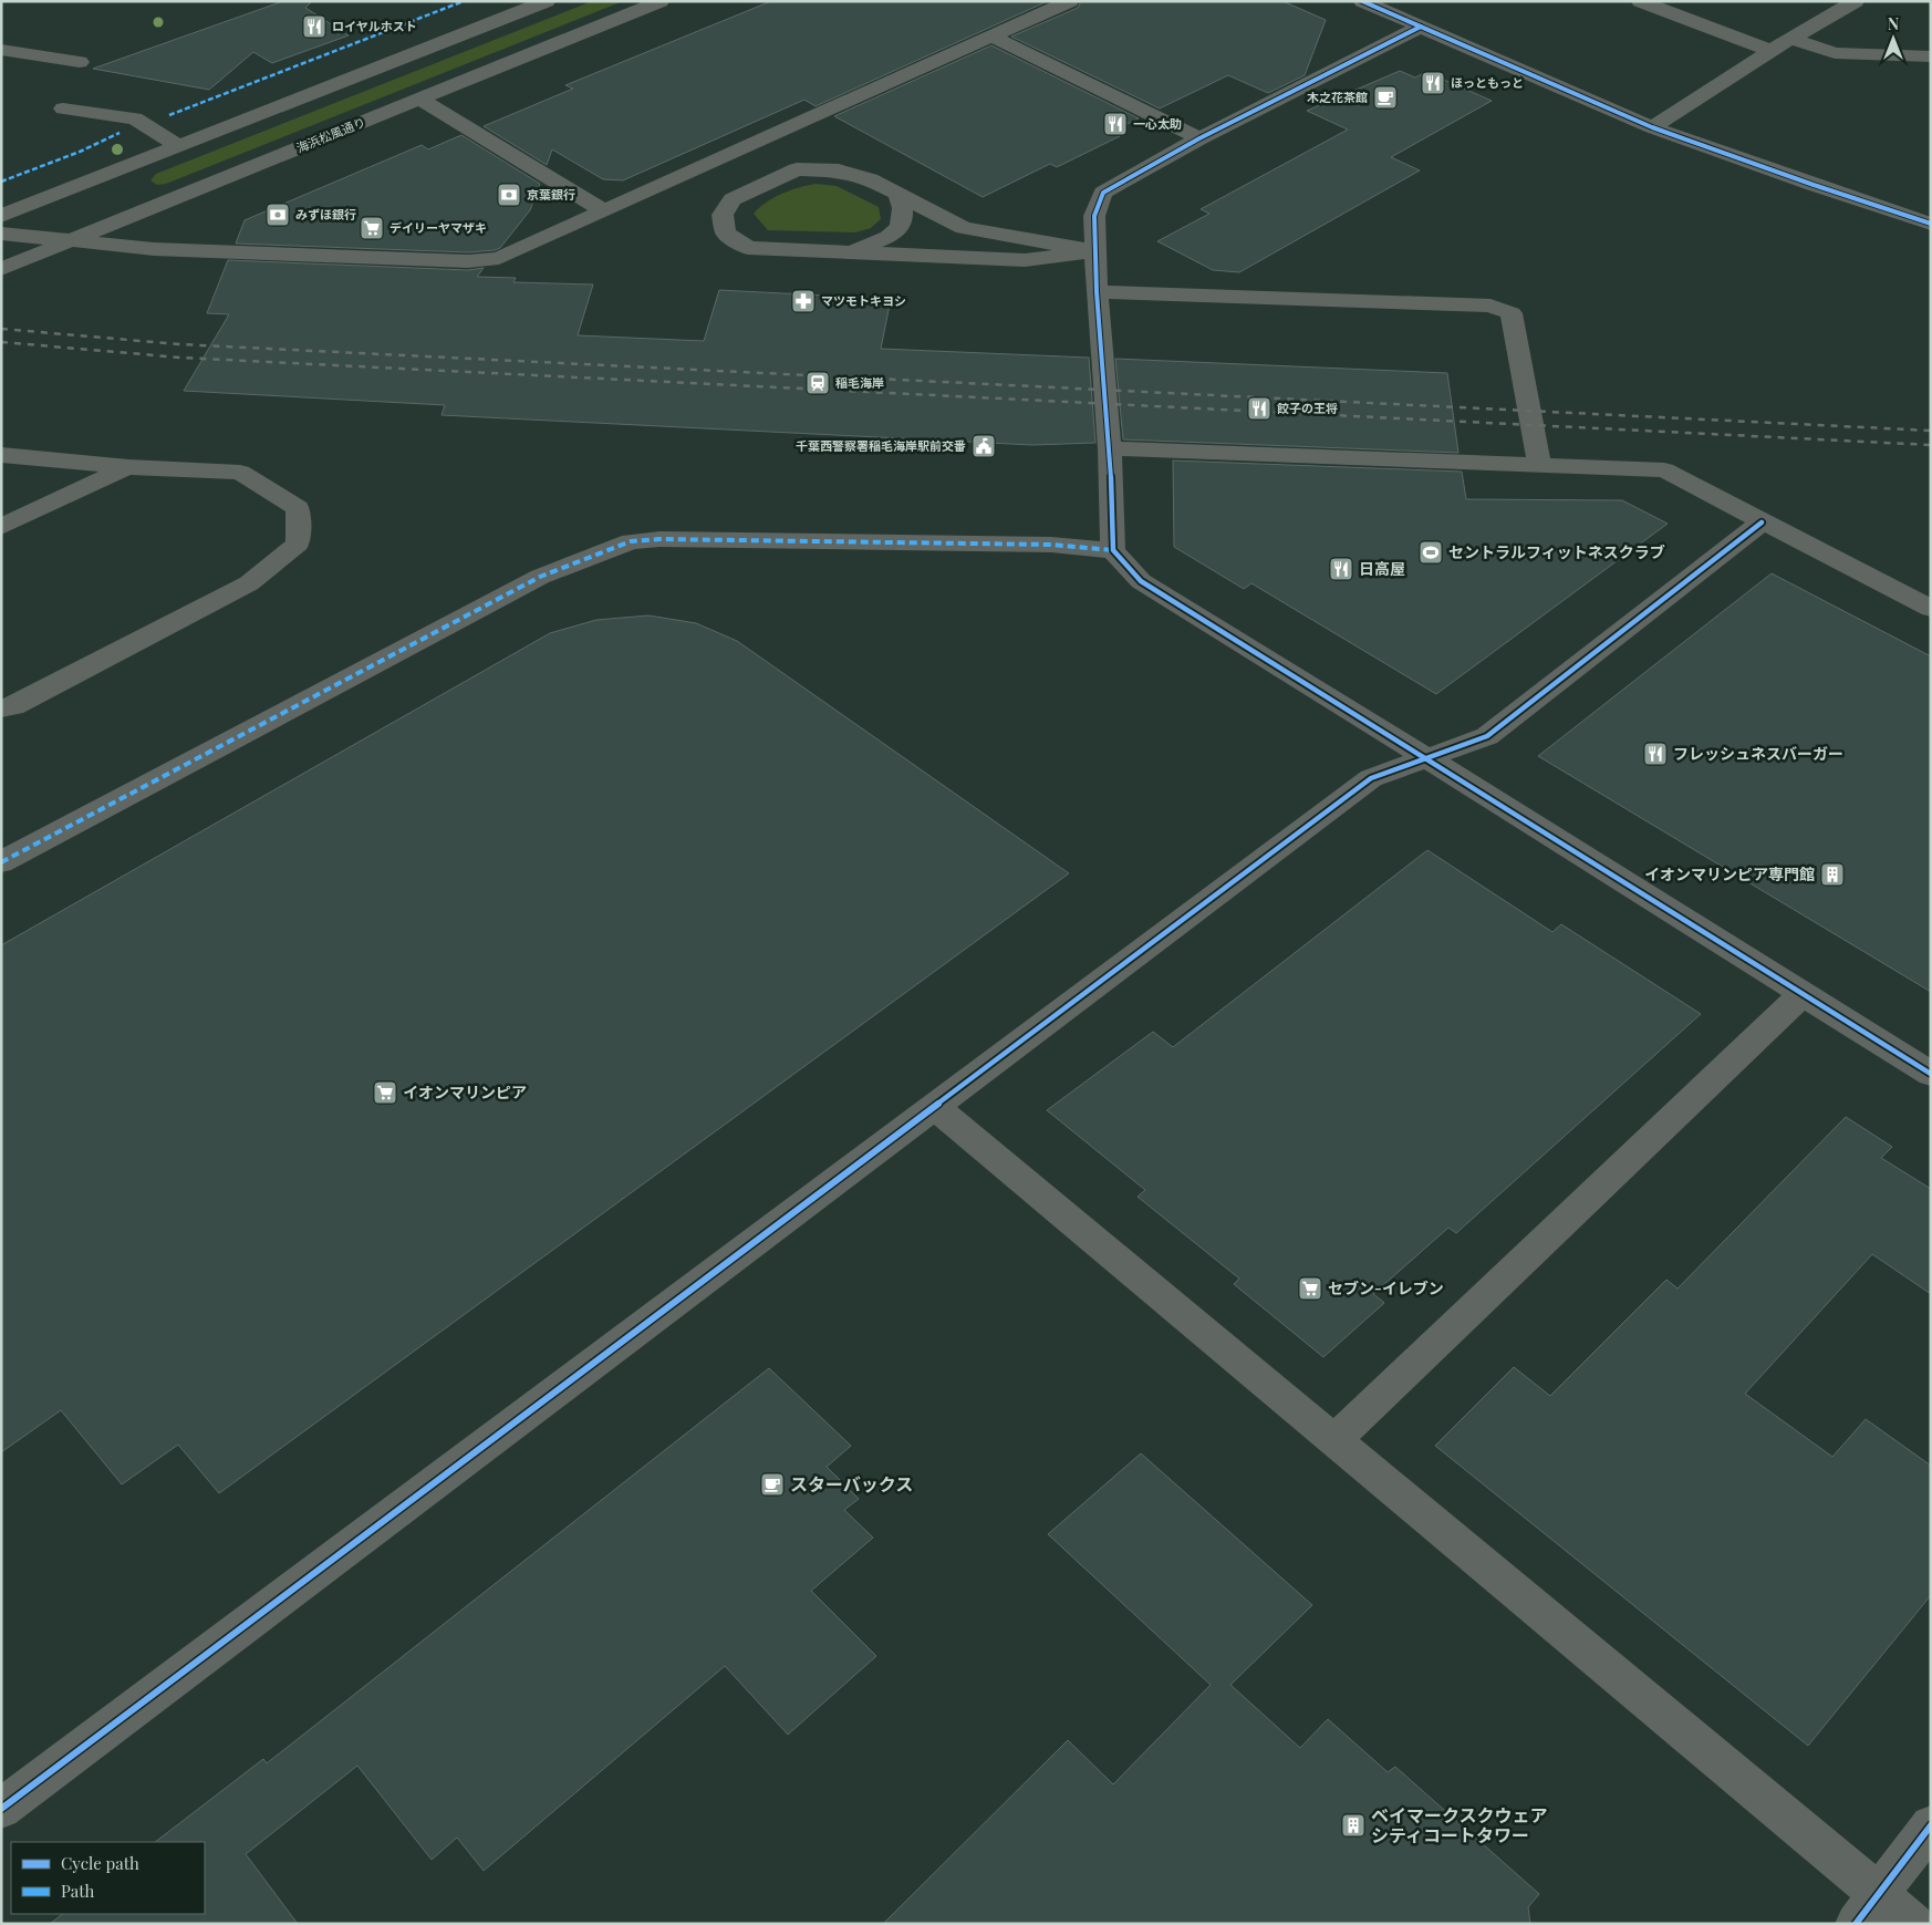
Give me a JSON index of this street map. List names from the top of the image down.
{
  "streets": {
    "street": ["海浜松風通り"]
  },
  "places": {
    "restaurant": [
      "ロイヤルホスト",
      "ほっともっと",
      "一心太助",
      "餃子の王将",
      "日高屋",
      "フレッシュネスバーガー"
    ],
    "cafe": ["木之花茶館", "スターバックス"],
    "bank": ["京葉銀行", "みずほ銀行"],
    "supermarket": ["デイリーヤマザキ", "イオンマリンピア", "セブン-イレブン"],
    "pharmacy": ["マツモトキヨシ"],
    "station": ["稲毛海岸"],
    "public building": ["千葉西警察署稲毛海岸駅前交番"],
    "sports": ["セントラルフィットネスクラブ"],
    "building": ["イオンマリンピア専門館", "ベイマークスクウェア シティコートタワー"]
  },
  "legend": ["Cycle path", "Path"],
  "north": "top"
}
